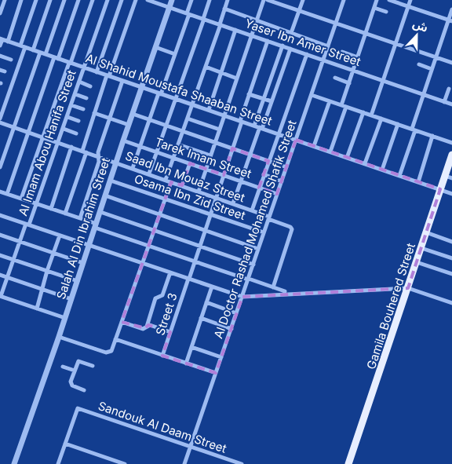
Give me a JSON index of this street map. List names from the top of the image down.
{
  "streets": {
    "main road": ["Gamila Bouhered Street"],
    "street": [
      "Yaser Ibn Amer Street",
      "Al Shahid Moustafa Shaaban Street",
      "Al Imam Abou Hanifa Street",
      "Tarek Imam Street",
      "Saad Ibn Mouaz Street",
      "Osama Ibn Zid Street",
      "Salah Al Din Ibrahim Street",
      "Al Doctor Rashad Mohamed Shafik Street",
      "Street 3",
      "Sandouk Al Daam Street"
    ]
  },
  "crossings": [
    ["Yaser Ibn Amer Street", "Salah Al Din Ibrahim Street"],
    ["Yaser Ibn Amer Street", "Al Doctor Rashad Mohamed Shafik Street"],
    ["Al Shahid Moustafa Shaaban Street", "Al Imam Abou Hanifa Street"],
    ["Al Shahid Moustafa Shaaban Street", "Salah Al Din Ibrahim Street"],
    ["Al Shahid Moustafa Shaaban Street", "Al Doctor Rashad Mohamed Shafik Street"],
    ["Al Shahid Moustafa Shaaban Street", "Gamila Bouhered Street"],
    ["Al Imam Abou Hanifa Street", "Saad Ibn Mouaz Street"],
    ["Tarek Imam Street", "Salah Al Din Ibrahim Street"],
    ["Tarek Imam Street", "Al Doctor Rashad Mohamed Shafik Street"],
    ["Saad Ibn Mouaz Street", "Salah Al Din Ibrahim Street"],
    ["Saad Ibn Mouaz Street", "Al Doctor Rashad Mohamed Shafik Street"],
    ["Saad Ibn Mouaz Street", "Street 3"],
    ["Osama Ibn Zid Street", "Salah Al Din Ibrahim Street"],
    ["Osama Ibn Zid Street", "Al Doctor Rashad Mohamed Shafik Street"],
    ["Osama Ibn Zid Street", "Street 3"],
    ["Al Doctor Rashad Mohamed Shafik Street", "Sandouk Al Daam Street"]
  ],
  "north": "top"
}
